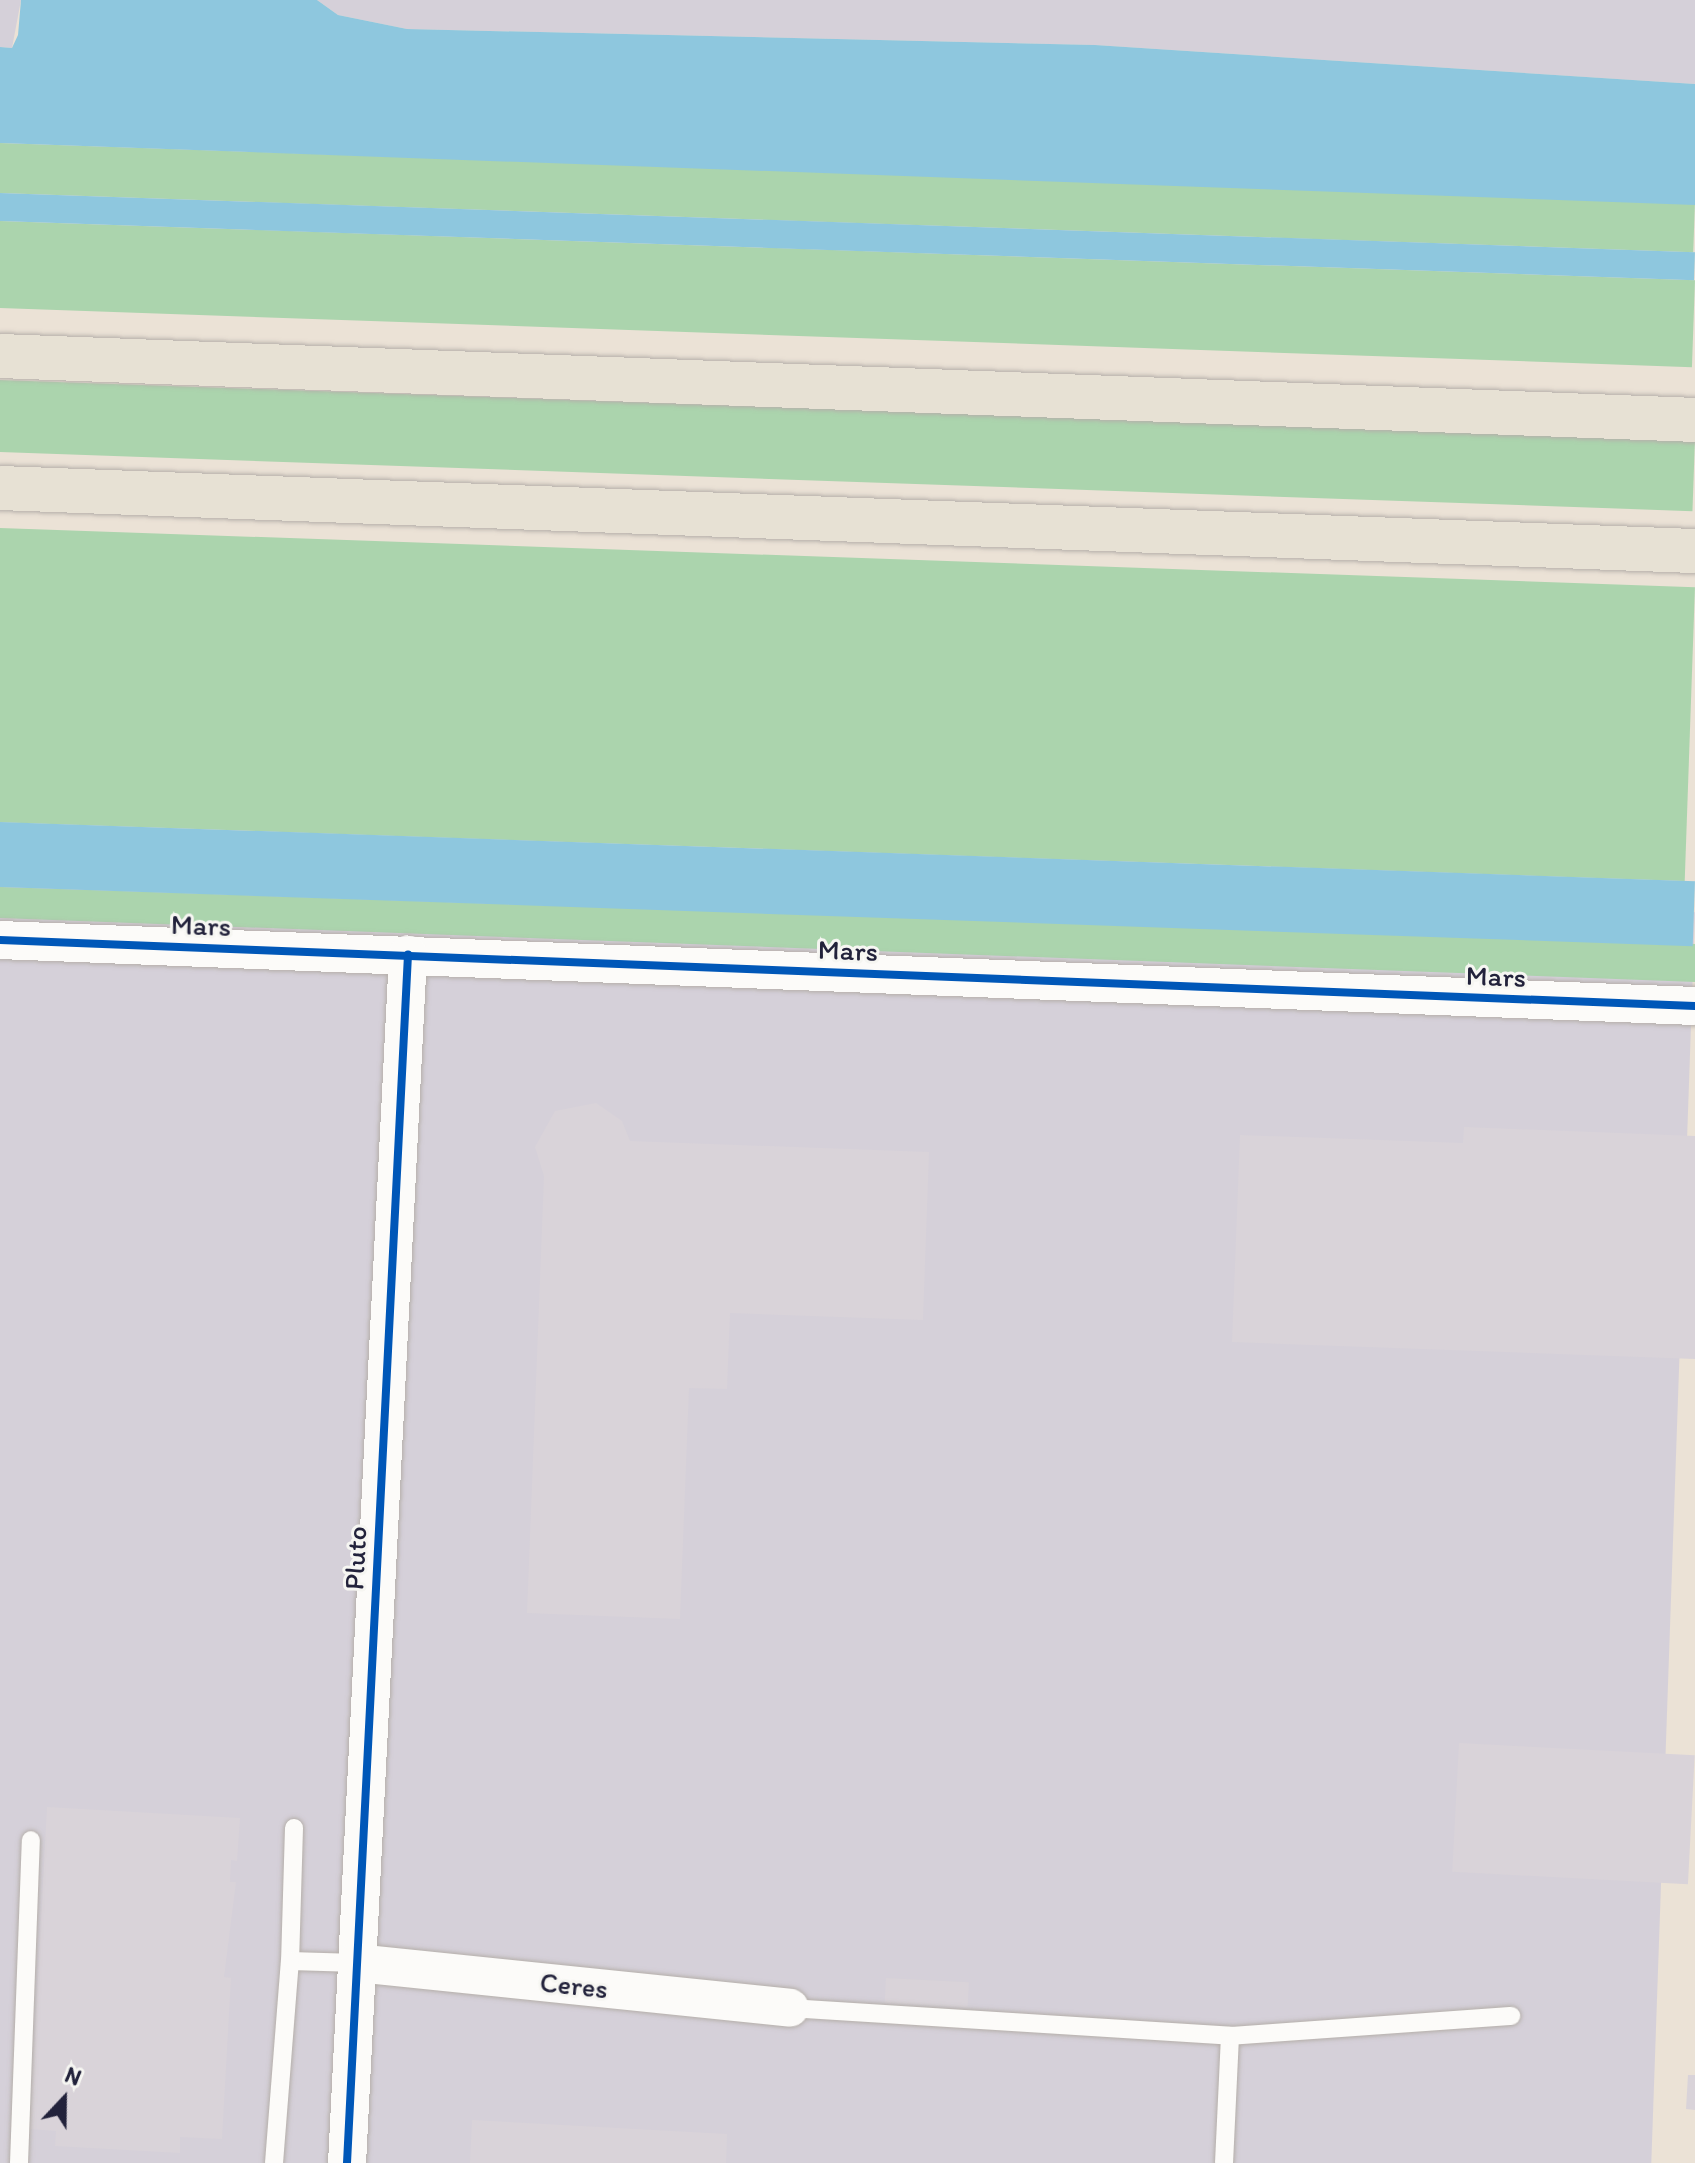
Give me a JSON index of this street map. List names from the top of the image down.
{
  "streets": {
    "street": ["Mars", "Pluto", "Ceres"]
  },
  "crossings": [
    ["Mars", "Pluto"],
    ["Pluto", "Ceres"]
  ],
  "north": "top"
}
